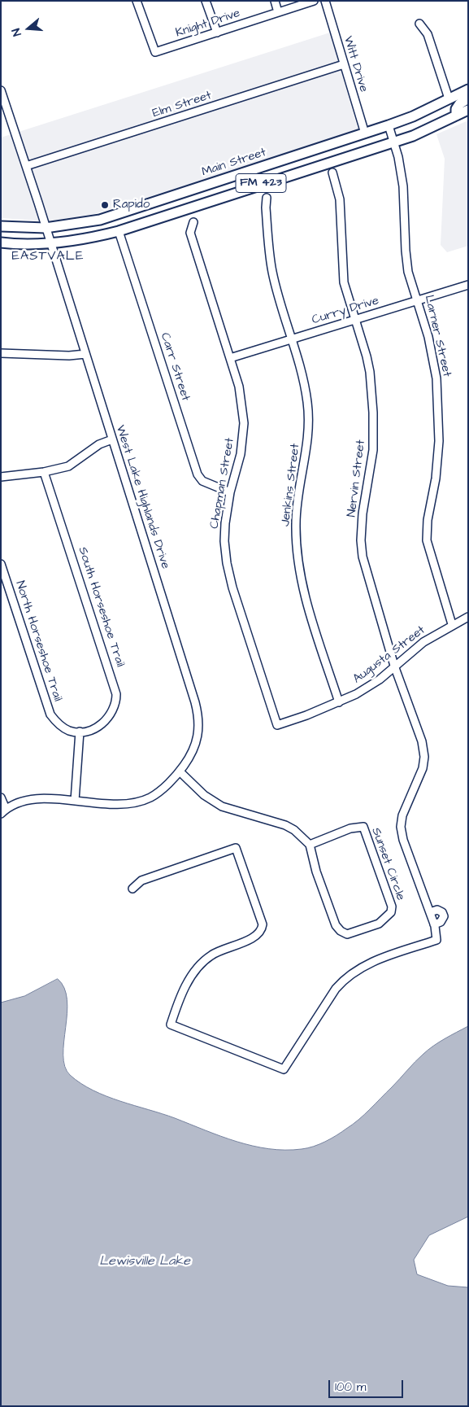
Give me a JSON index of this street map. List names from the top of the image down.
{
  "streets": {
    "main road": ["Main Street", "FM 423"],
    "street": [
      "Knight Drive",
      "Witt Drive",
      "Elm Street",
      "Curry Drive",
      "Larner Street",
      "Carr Street",
      "Nervin Street",
      "Chapman Street",
      "Jenkins Street",
      "West Lake Highlands Drive",
      "South Horseshoe Trail",
      "North Horseshoe Trail",
      "Augusta Street",
      "Sunset Circle"
    ]
  },
  "crossings": [
    ["Witt Drive", "Elm Street"],
    ["Witt Drive", "Main Street"],
    ["Elm Street", "West Lake Highlands Drive"],
    ["Main Street", "Larner Street"],
    ["Main Street", "West Lake Highlands Drive"],
    ["FM 423", "Larner Street"],
    ["FM 423", "Carr Street"],
    ["FM 423", "West Lake Highlands Drive"],
    ["Curry Drive", "Larner Street"],
    ["Curry Drive", "Nervin Street"],
    ["Curry Drive", "Chapman Street"],
    ["Curry Drive", "Jenkins Street"],
    ["Larner Street", "Augusta Street"],
    ["Carr Street", "Chapman Street"],
    ["Nervin Street", "Augusta Street"],
    ["Chapman Street", "Augusta Street"],
    ["Jenkins Street", "Augusta Street"],
    ["South Horseshoe Trail", "North Horseshoe Trail"]
  ],
  "districts": ["EASTVALE"],
  "water": ["Lewisville Lake"],
  "places": ["Rapido"],
  "scale_bar": "100 m",
  "north": "left"
}
